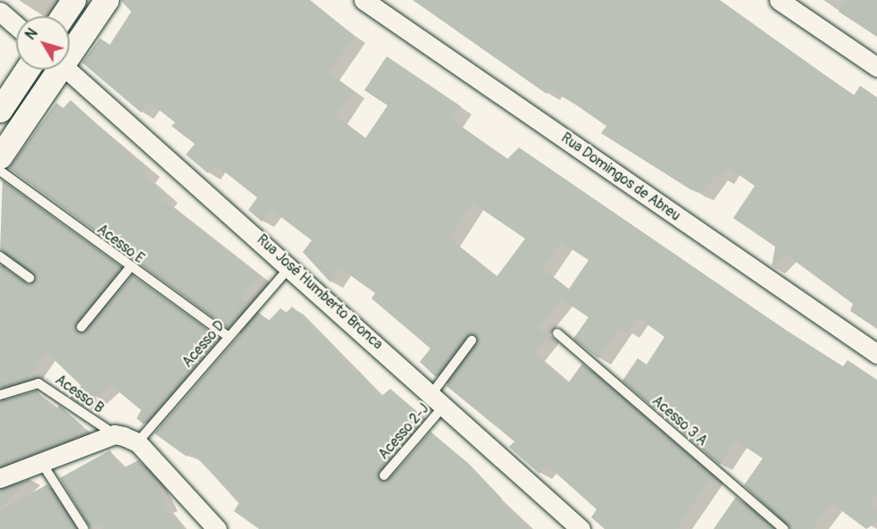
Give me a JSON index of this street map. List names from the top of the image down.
{
  "streets": {
    "street": ["Rua Domingos de Abreu", "Rua José Humberto Bronca"],
    "lane": [
      "Acesso E",
      "Acesso D",
      "Acesso B",
      "Acesso 3 A",
      "Acesso 2-J"
    ]
  },
  "crossings": [
    ["Acesso E", "Acesso D"],
    ["Rua José Humberto Bronca", "Acesso D"],
    ["Rua José Humberto Bronca", "Acesso 2-J"]
  ],
  "north": "top left"
}
